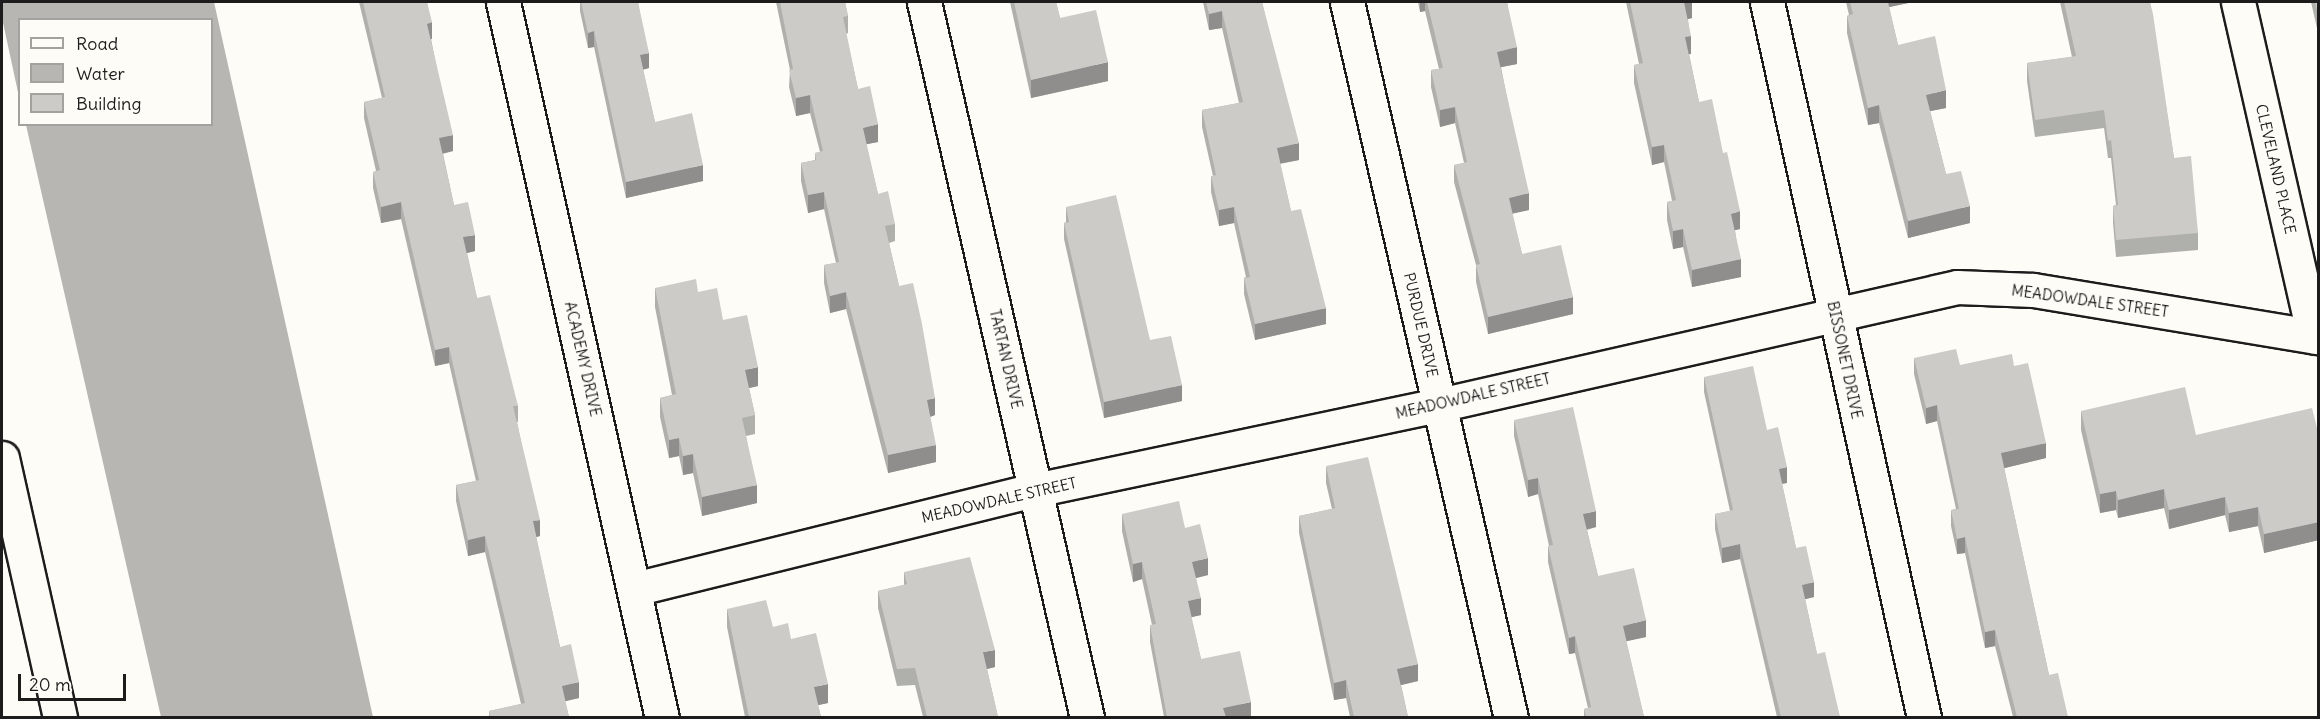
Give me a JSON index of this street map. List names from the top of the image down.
{
  "streets": {
    "street": [
      "CLEVELAND PLACE",
      "MEADOWDALE STREET",
      "PURDUE DRIVE",
      "ACADEMY DRIVE",
      "TARTAN DRIVE",
      "BISSONET DRIVE"
    ]
  },
  "crossings": [
    ["CLEVELAND PLACE", "MEADOWDALE STREET"],
    ["MEADOWDALE STREET", "PURDUE DRIVE"],
    ["MEADOWDALE STREET", "ACADEMY DRIVE"],
    ["MEADOWDALE STREET", "TARTAN DRIVE"],
    ["MEADOWDALE STREET", "BISSONET DRIVE"]
  ],
  "legend": ["Road", "Water", "Building"],
  "scale_bar": "20 m"
}
